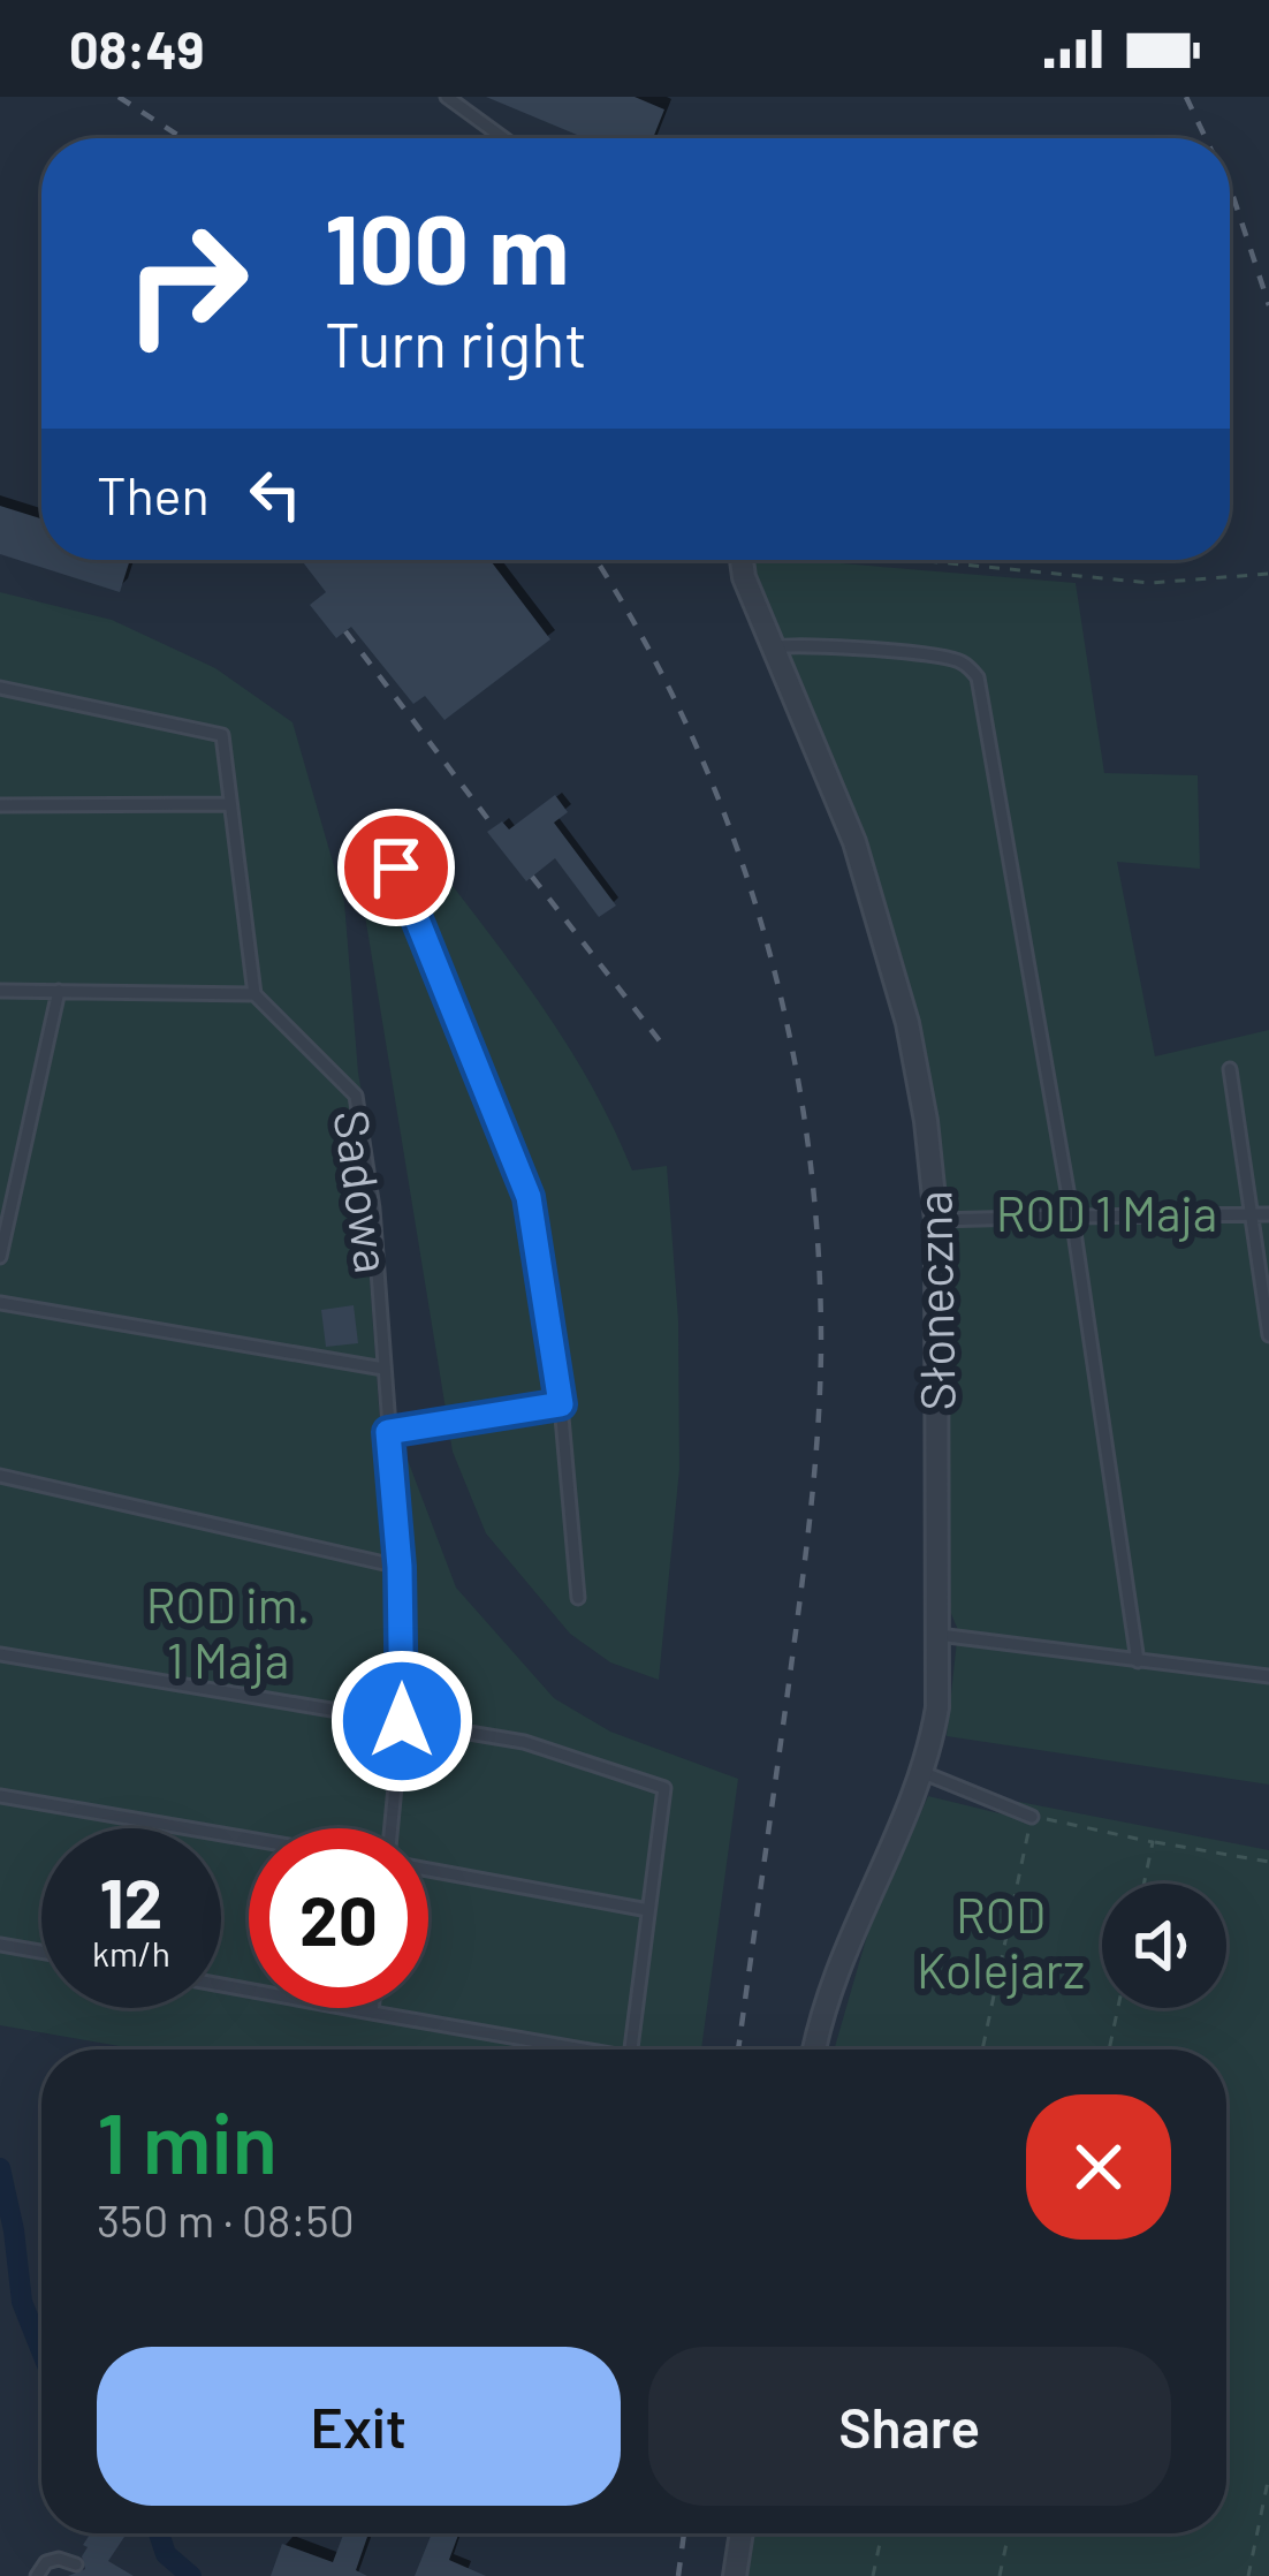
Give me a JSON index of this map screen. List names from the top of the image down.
{
  "streets": {
    "street": ["Słoneczna"],
    "lane": ["Sadowa"]
  },
  "parks": ["ROD 1 Maja", "ROD im. 1 Maja", "ROD Kolejarz"],
  "page": {
    "status": "08:49",
    "turn": ["100 m", "Turn right"],
    "then": "Then",
    "speed": "12 km/h",
    "limit": "20",
    "heading": ["1 min", "350 m · 08:50"],
    "buttons": ["Exit", "Share"]
  }
}
